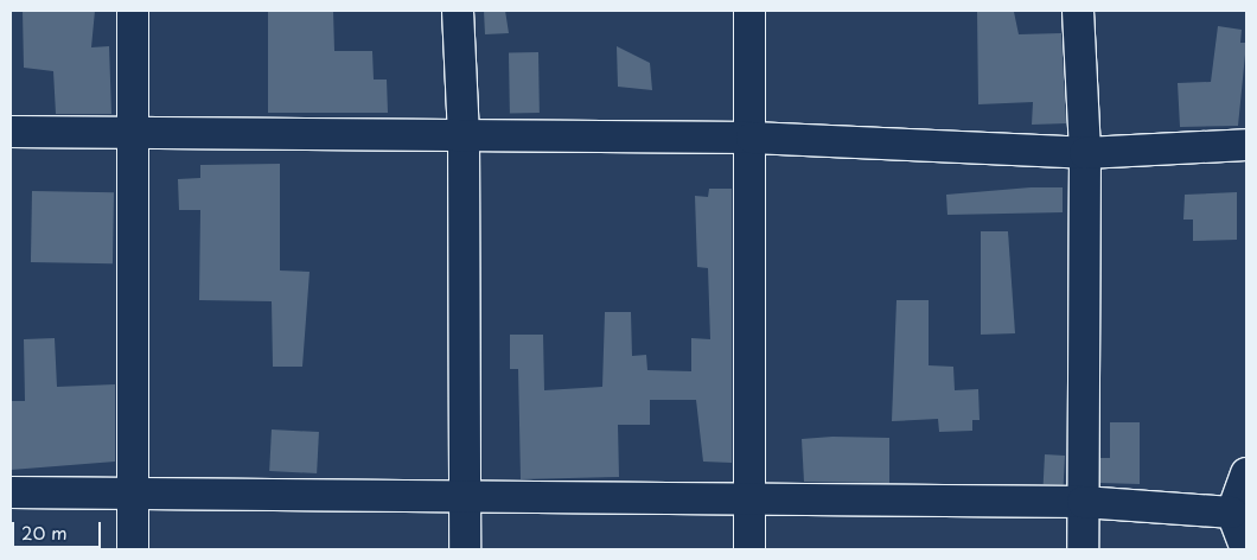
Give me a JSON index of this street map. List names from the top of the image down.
{
  "scale_bar": "20 m"
}
